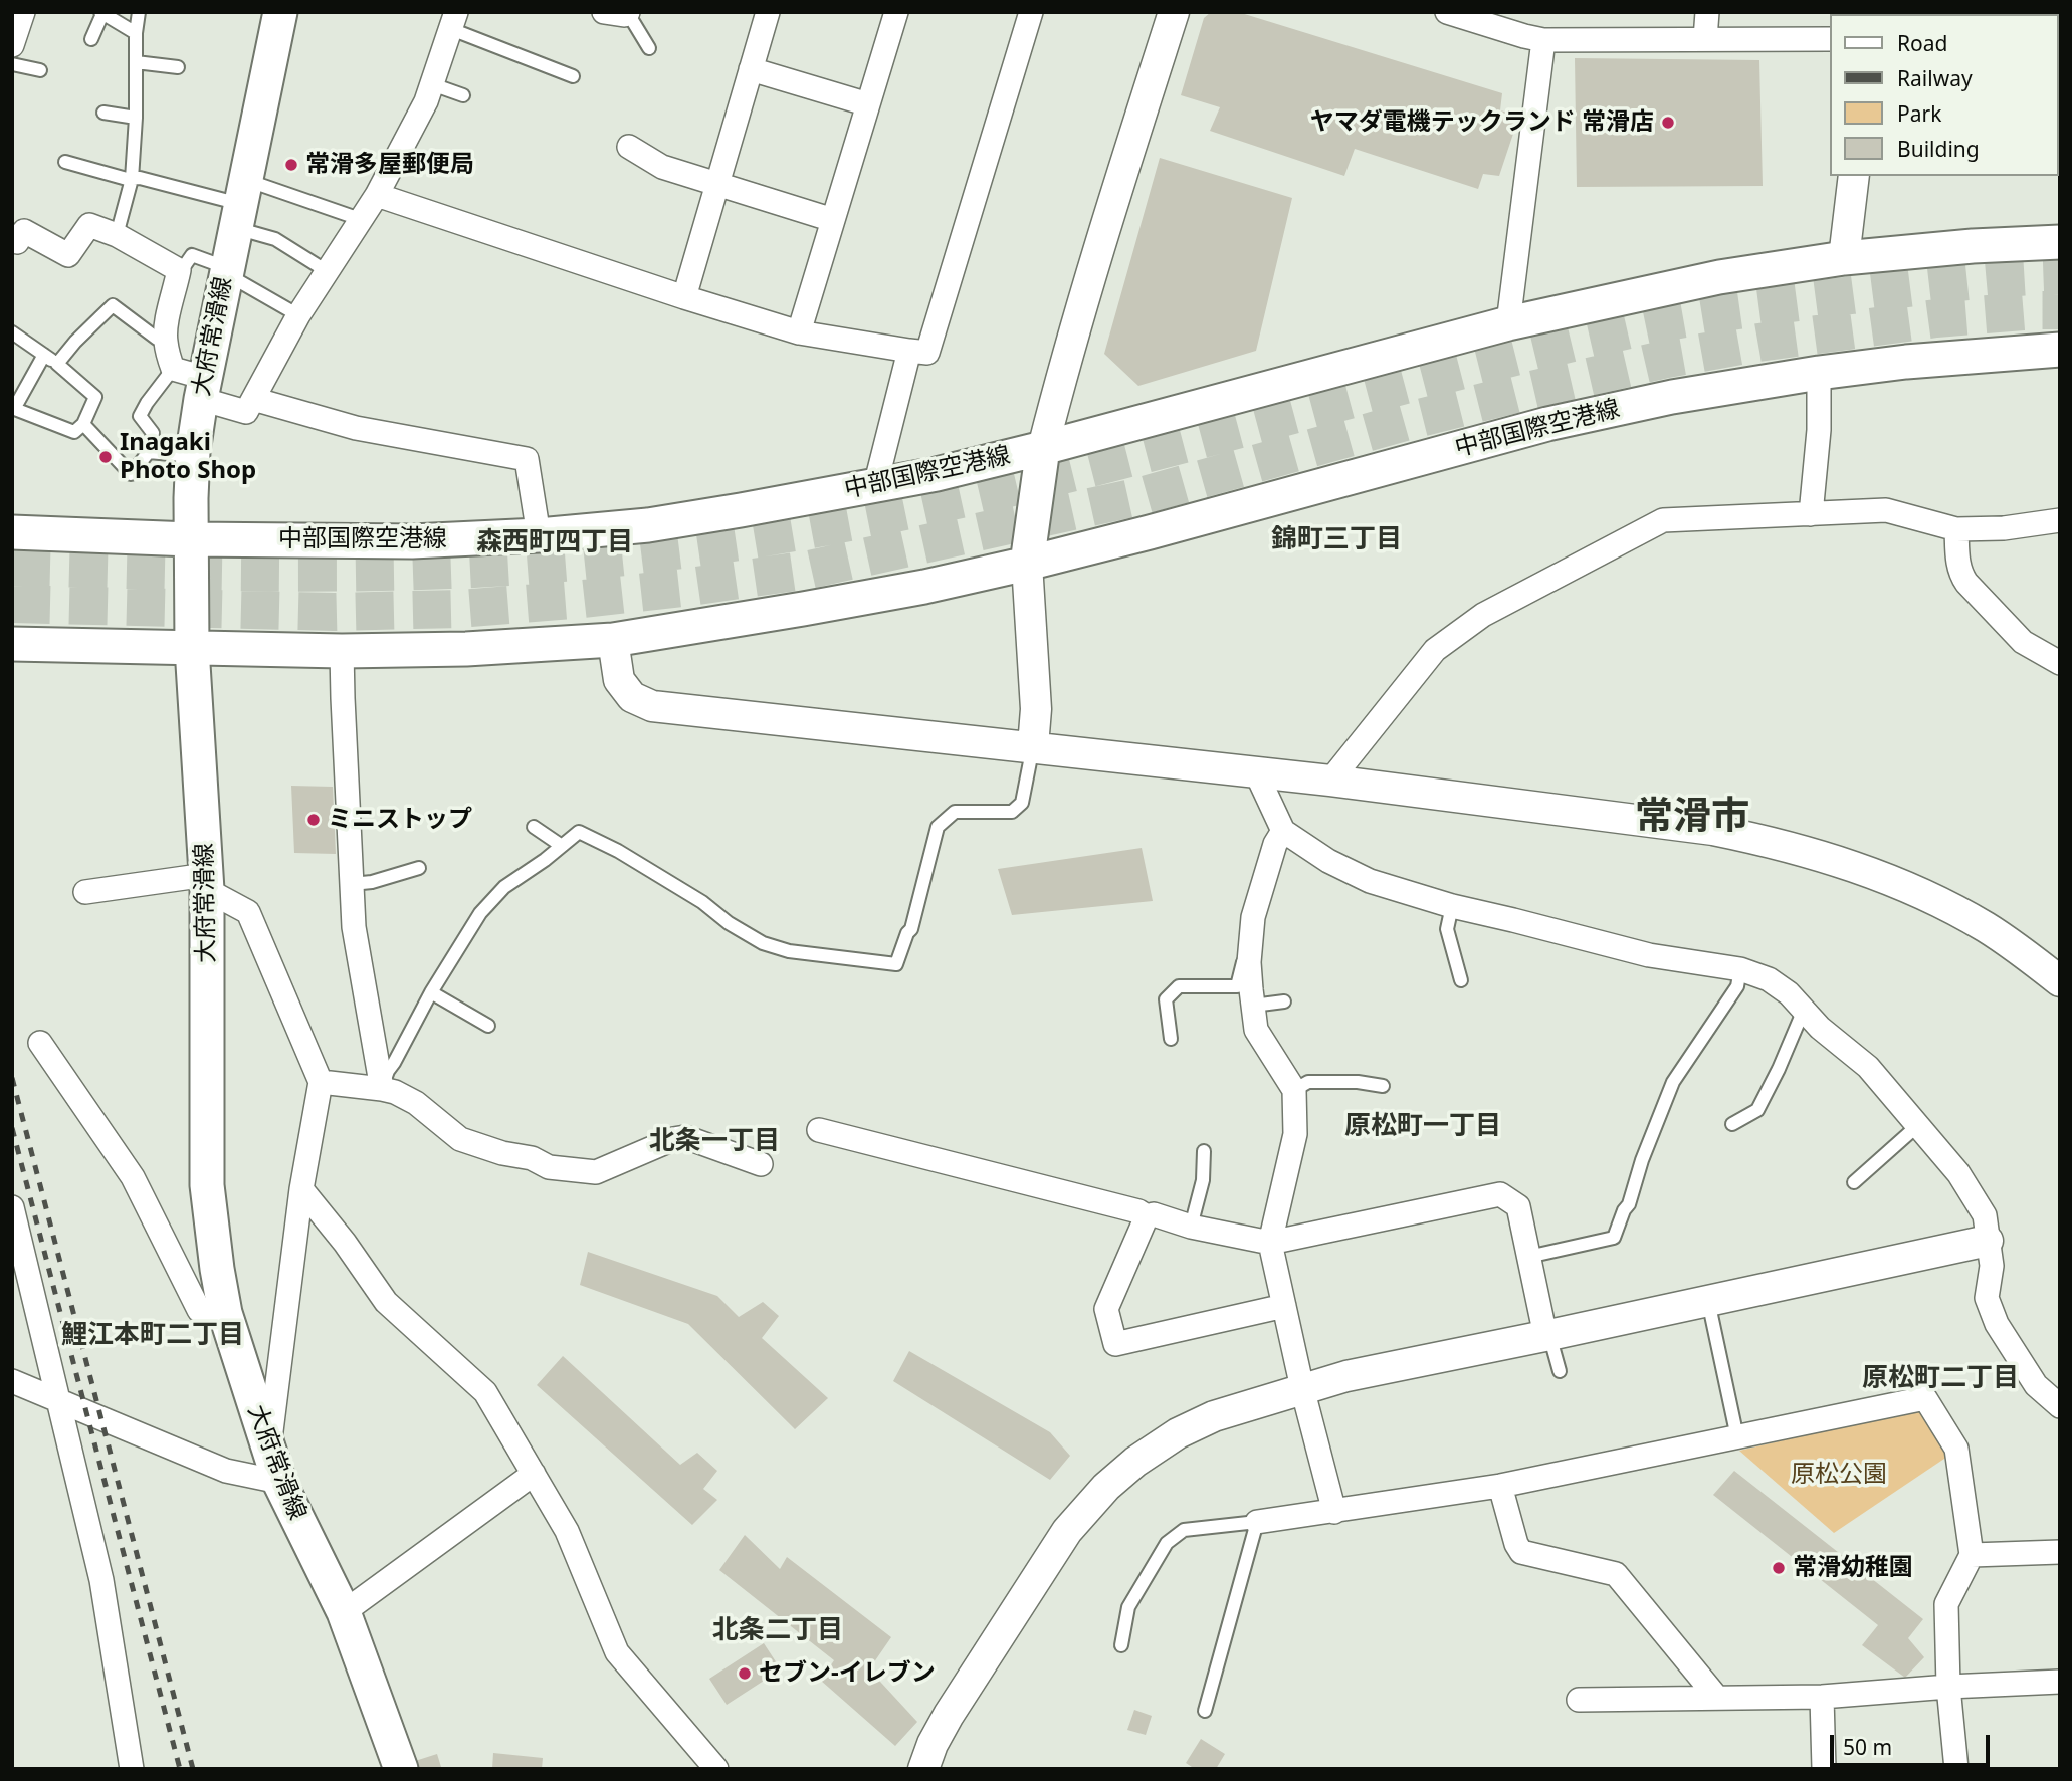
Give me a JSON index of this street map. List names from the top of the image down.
{
  "streets": {
    "main road": ["大府常滑線", "中部国際空港線"]
  },
  "crossings": [
    ["大府常滑線", "中部国際空港線"]
  ],
  "districts": [
    "錦町三丁目",
    "森西町四丁目",
    "常滑市",
    "原松町一丁目",
    "北条一丁目",
    "鯉江本町二丁目",
    "原松町二丁目",
    "北条二丁目"
  ],
  "parks": ["原松公園"],
  "places": [
    "ヤマダ電機テックランド 常滑店",
    "常滑多屋郵便局",
    "Inagaki Photo Shop",
    "ミニストップ",
    "常滑幼稚園",
    "セブン-イレブン"
  ],
  "legend": [
    "Road",
    "Railway",
    "Park",
    "Building"
  ],
  "scale_bar": "50 m"
}
